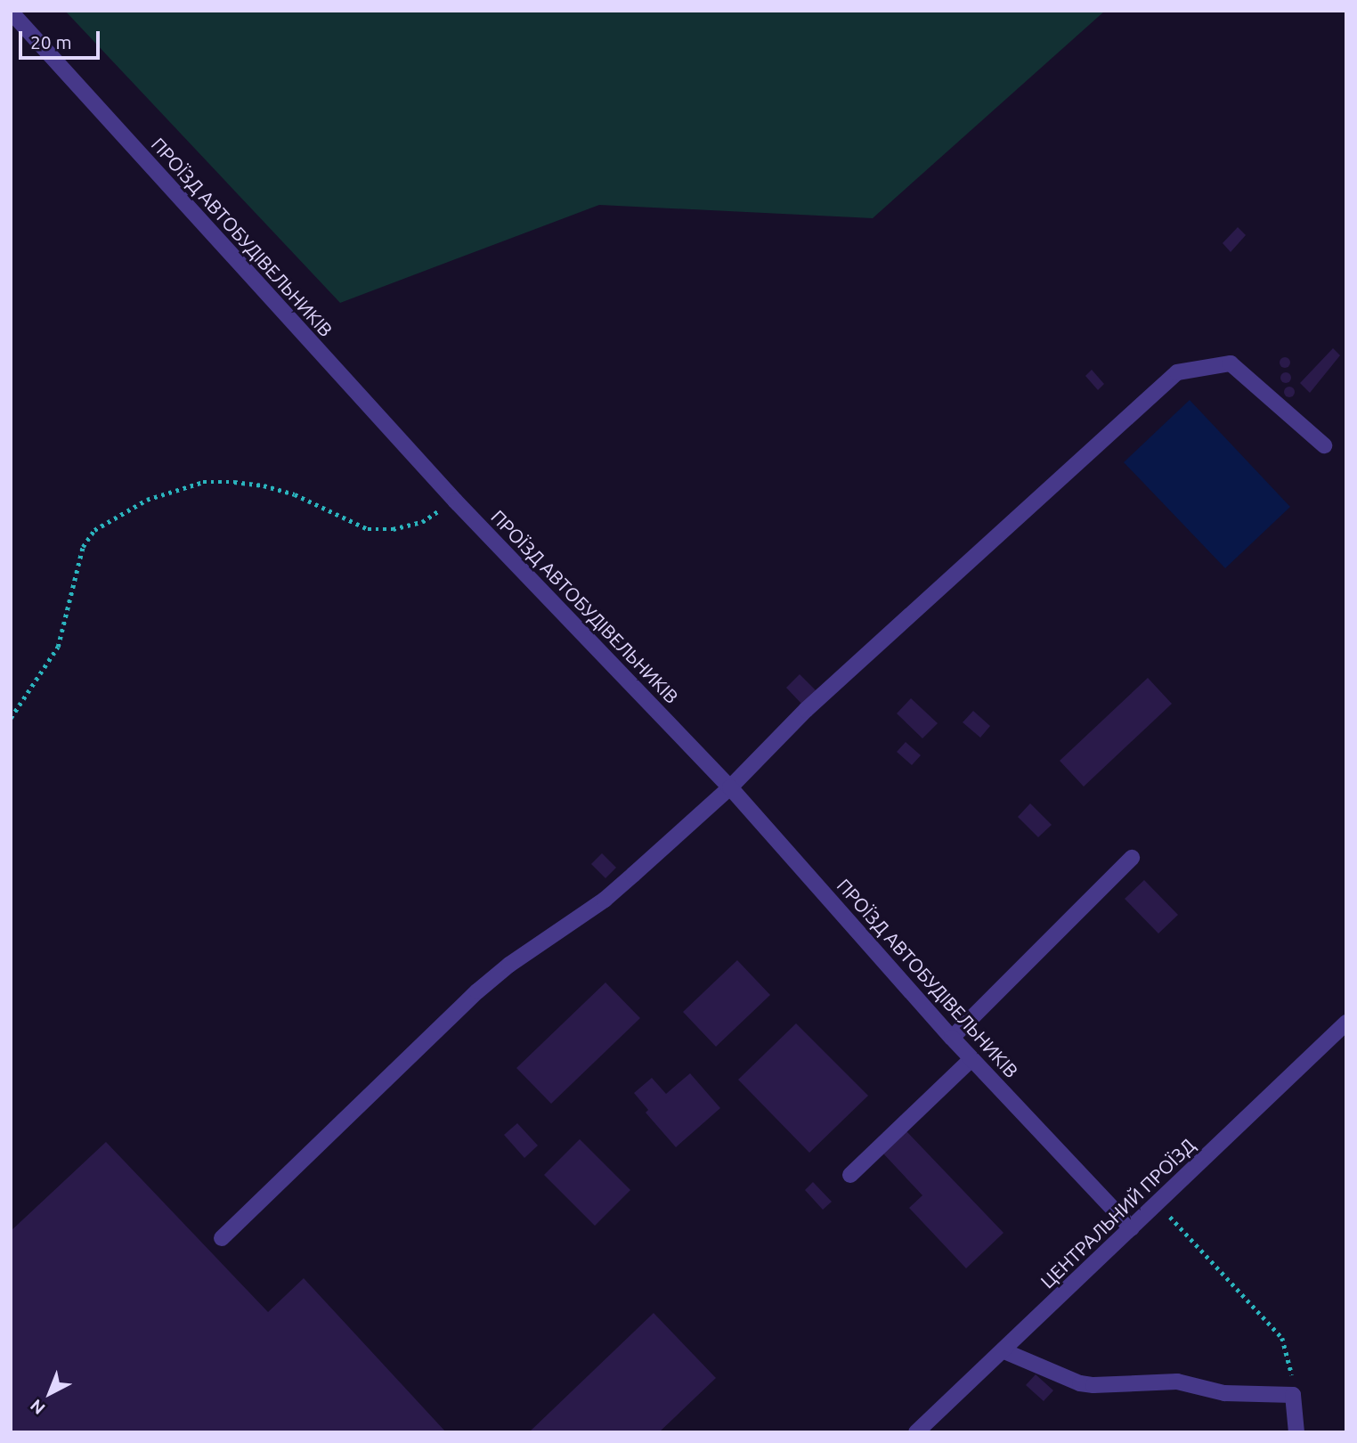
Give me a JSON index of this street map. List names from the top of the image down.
{
  "streets": {
    "street": ["ПРОЇЗД АВТОБУДІВЕЛЬНИКІВ", "ЦЕНТРАЛЬНИЙ ПРОЇЗД"]
  },
  "crossings": [
    ["ПРОЇЗД АВТОБУДІВЕЛЬНИКІВ", "ЦЕНТРАЛЬНИЙ ПРОЇЗД"]
  ],
  "scale_bar": "20 m",
  "north": "bottom left"
}
